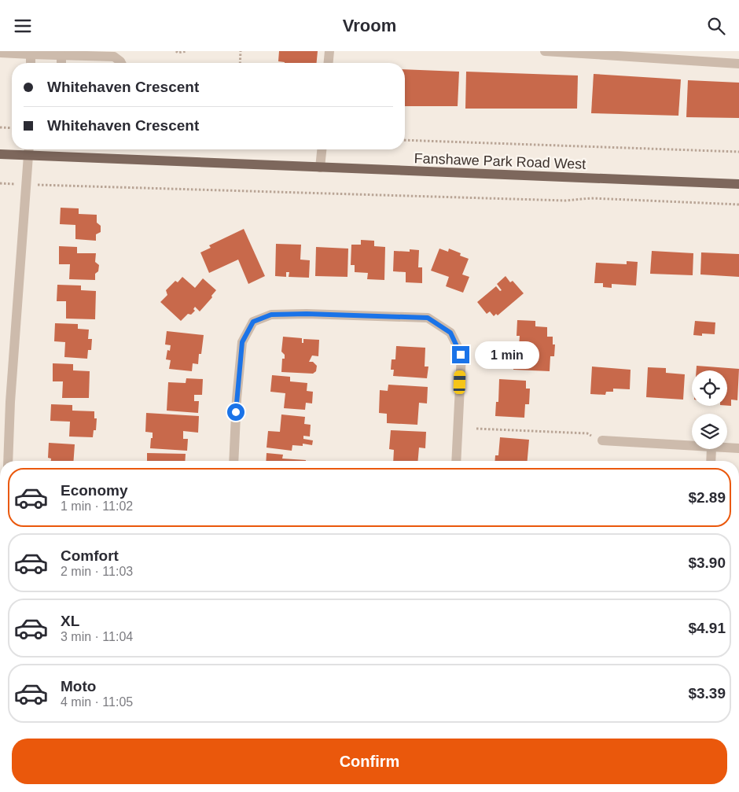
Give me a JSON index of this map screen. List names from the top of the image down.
{
  "streets": {
    "main road": ["Fanshawe Park Road West"]
  },
  "page": {
    "header": "Vroom",
    "banner": ["Whitehaven Crescent", "Whitehaven Crescent"],
    "bubble": "1 min",
    "list": [
      {
        "name": "Economy",
        "note": "1 min · 11:02",
        "value": "$2.89"
      },
      {
        "name": "Comfort",
        "note": "2 min · 11:03",
        "value": "$3.90"
      },
      {
        "name": "XL",
        "note": "3 min · 11:04",
        "value": "$4.91"
      },
      {
        "name": "Moto",
        "note": "4 min · 11:05",
        "value": "$3.39"
      }
    ],
    "buttons": "Confirm"
  }
}
